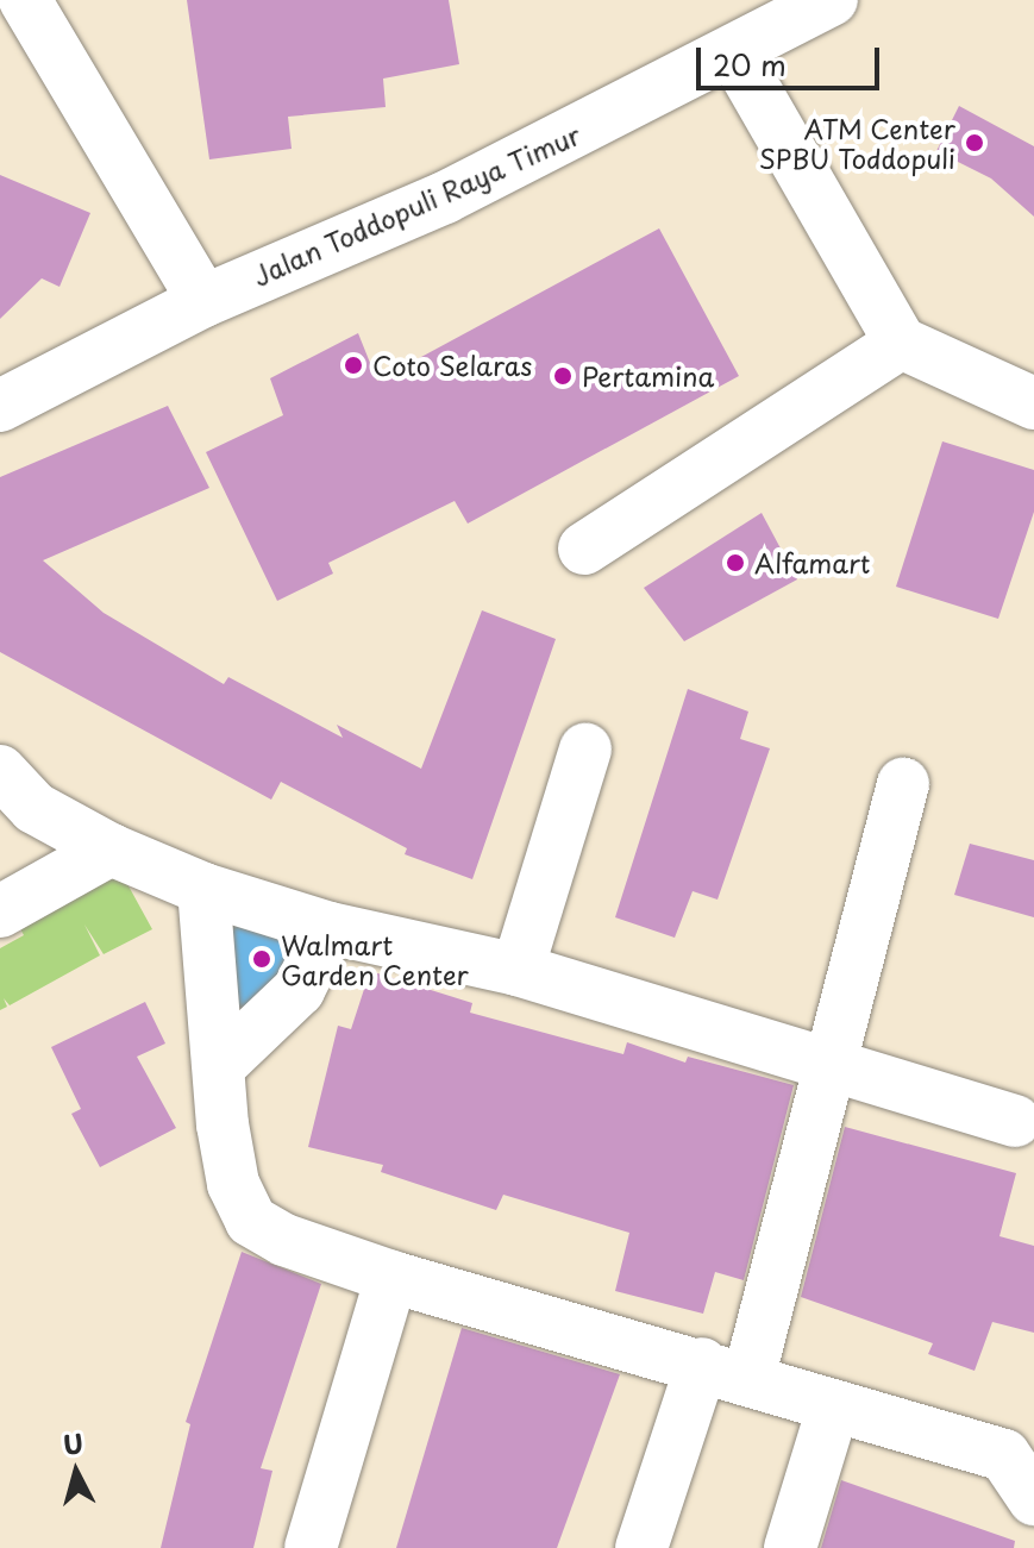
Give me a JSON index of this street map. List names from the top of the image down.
{
  "streets": {
    "street": ["Jalan Toddopuli Raya Timur"]
  },
  "places": [
    "ATM Center SPBU Toddopuli",
    "Coto Selaras",
    "Pertamina",
    "Alfamart",
    "Walmart Garden Center"
  ],
  "scale_bar": "20 m",
  "north": "top"
}
